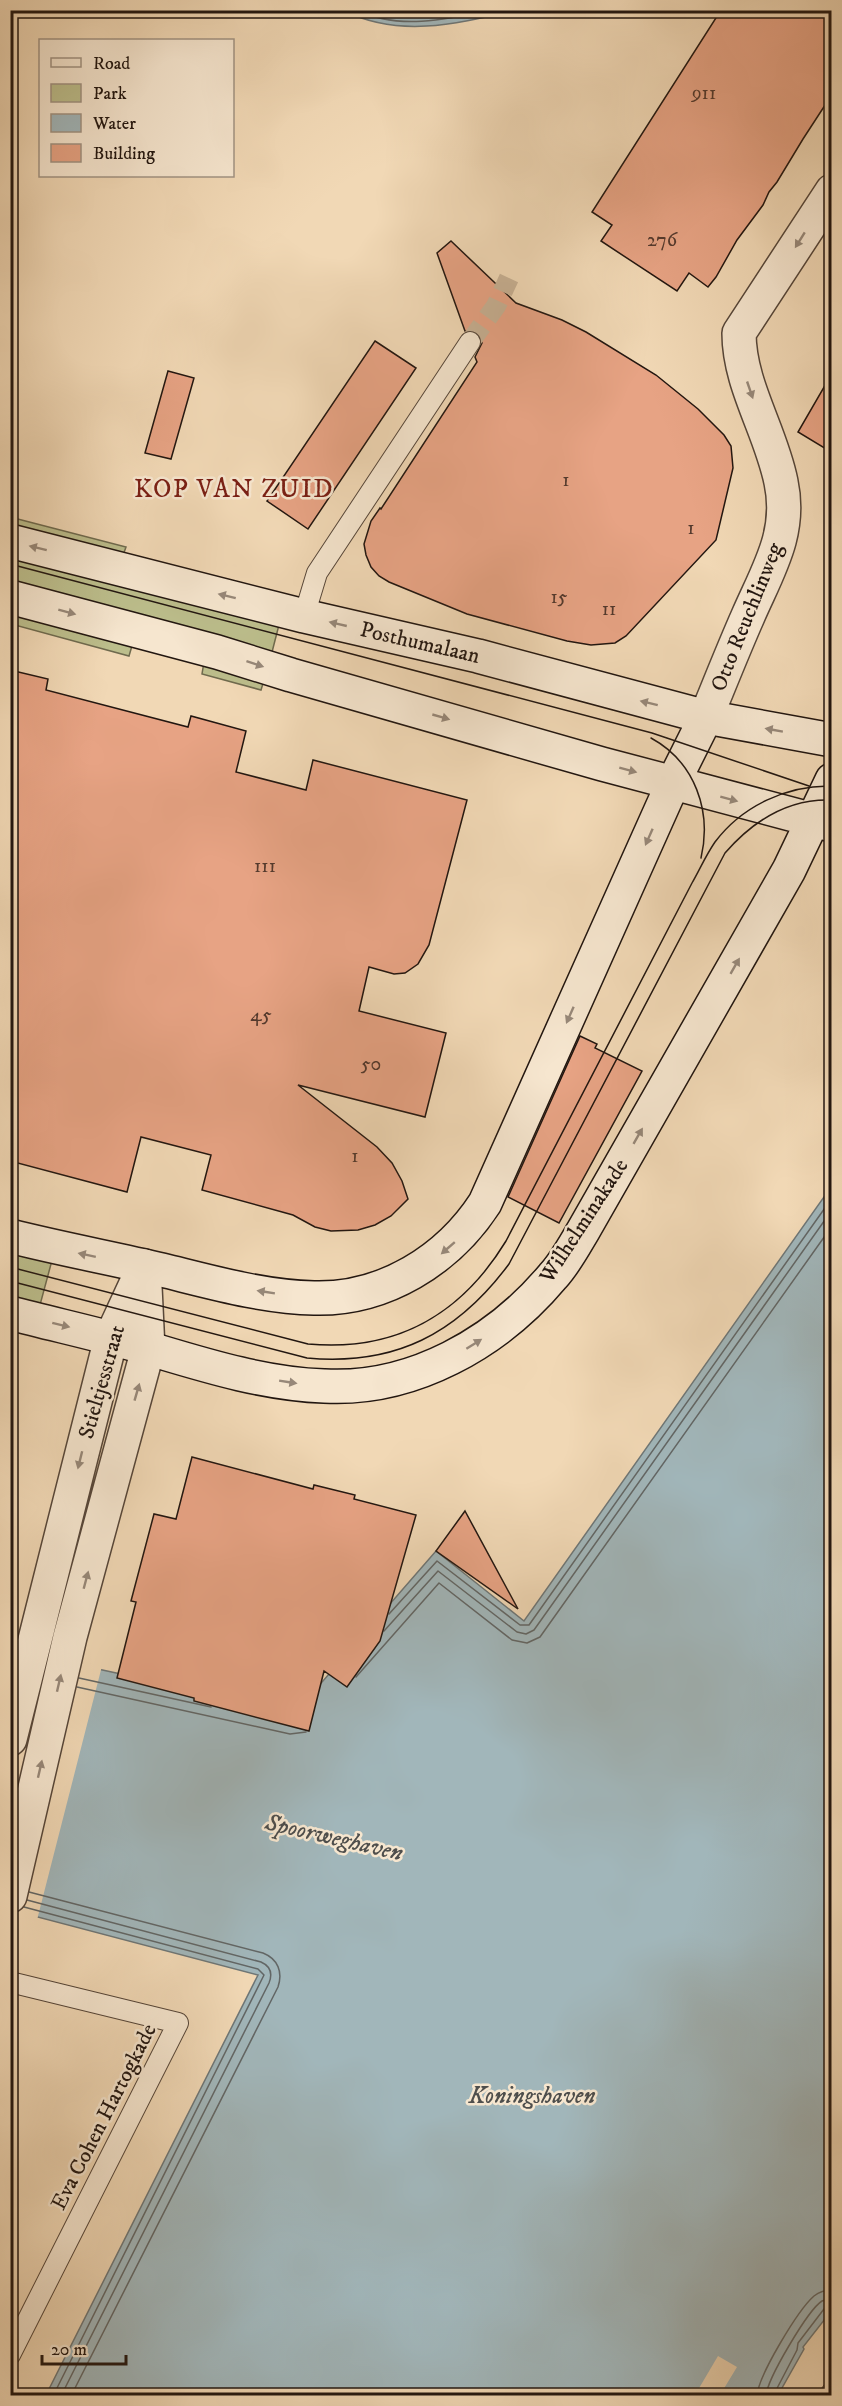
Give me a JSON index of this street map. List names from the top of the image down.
{
  "streets": {
    "main road": [
      "Otto Reuchlinweg",
      "Posthumalaan",
      "Wilhelminakade",
      "Stieltjesstraat"
    ],
    "street": ["Eva Cohen Hartogkade"]
  },
  "crossings": [
    ["Otto Reuchlinweg", "Posthumalaan"],
    ["Wilhelminakade", "Stieltjesstraat"]
  ],
  "one_way": ["Otto Reuchlinweg", "Wilhelminakade"],
  "districts": ["KOP VAN ZUID"],
  "water": ["Spoorweghaven", "Koningshaven"],
  "house_numbers": [
    "911",
    "276",
    "1",
    "1",
    "15",
    "11",
    "111",
    "45",
    "50",
    "1"
  ],
  "legend": [
    "Road",
    "Park",
    "Water",
    "Building"
  ],
  "scale_bar": "20 m"
}
